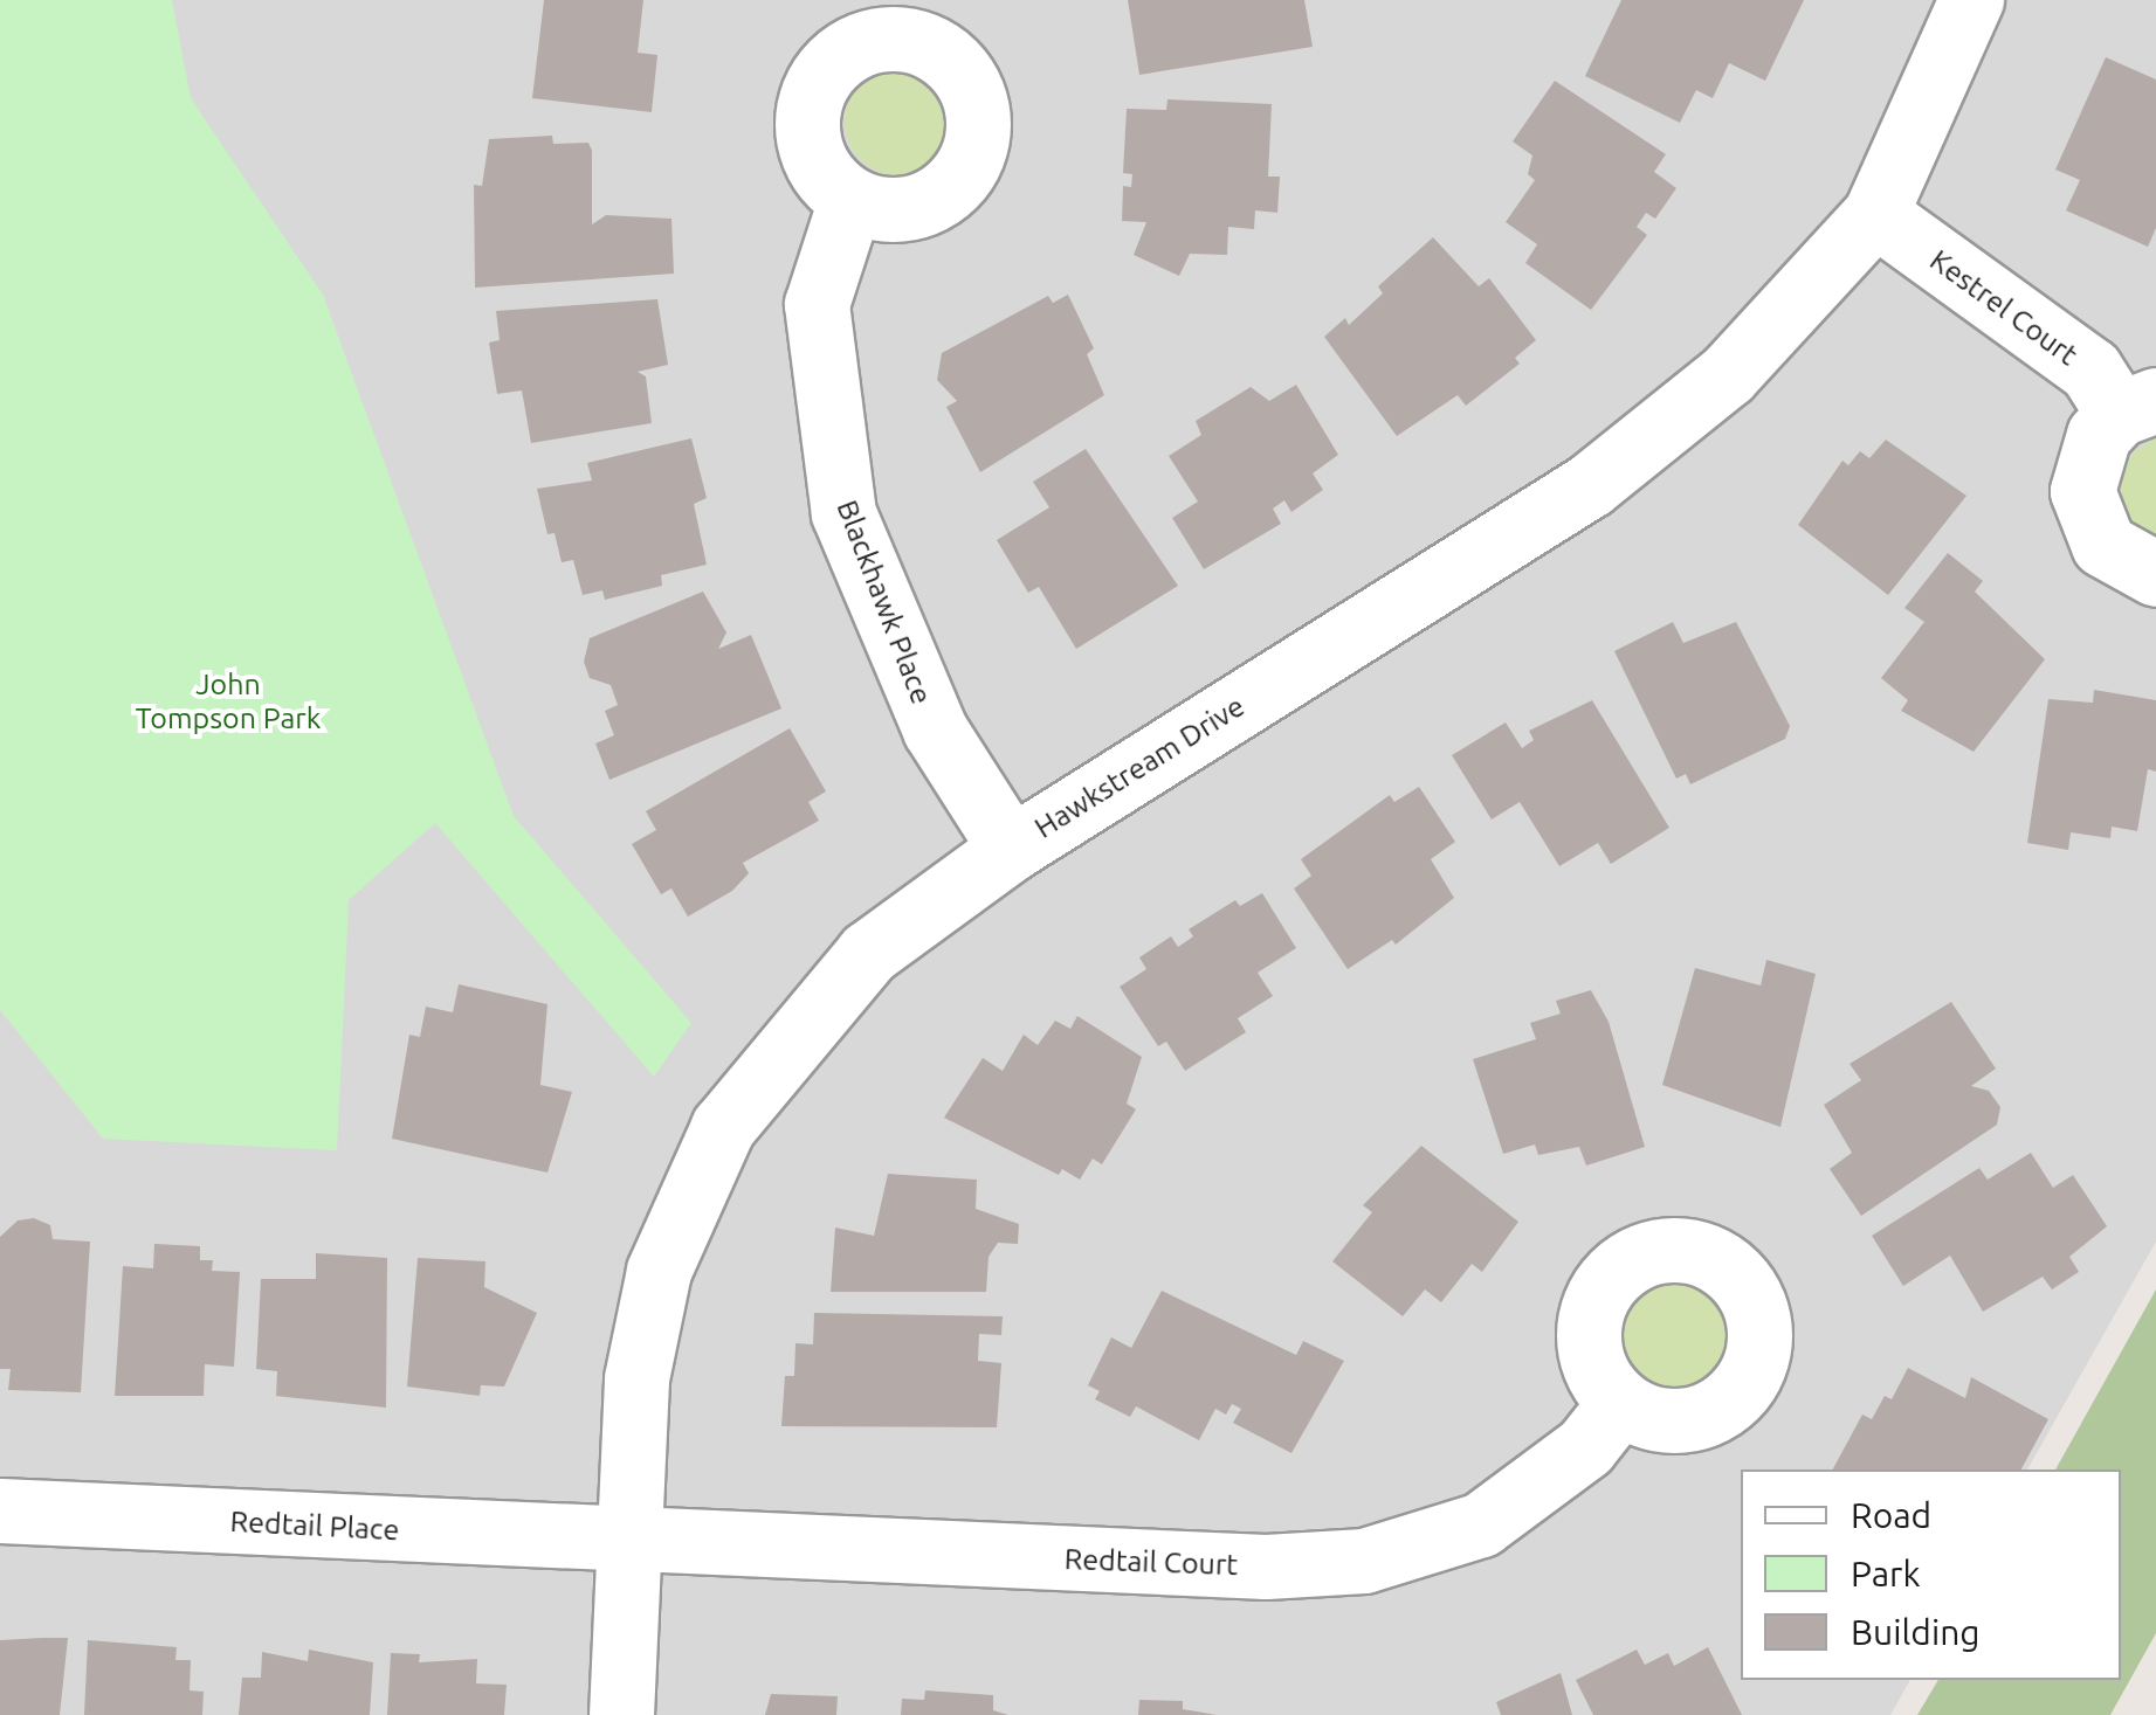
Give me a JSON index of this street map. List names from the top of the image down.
{
  "streets": {
    "street": [
      "Kestrel Court",
      "Blackhawk Place",
      "Hawkstream Drive",
      "Redtail Place",
      "Redtail Court"
    ]
  },
  "crossings": [
    ["Kestrel Court", "Hawkstream Drive"],
    ["Blackhawk Place", "Hawkstream Drive"],
    ["Hawkstream Drive", "Redtail Place"],
    ["Hawkstream Drive", "Redtail Court"],
    ["Redtail Place", "Redtail Court"]
  ],
  "parks": ["John Tompson Park"],
  "legend": ["Road", "Park", "Building"]
}
